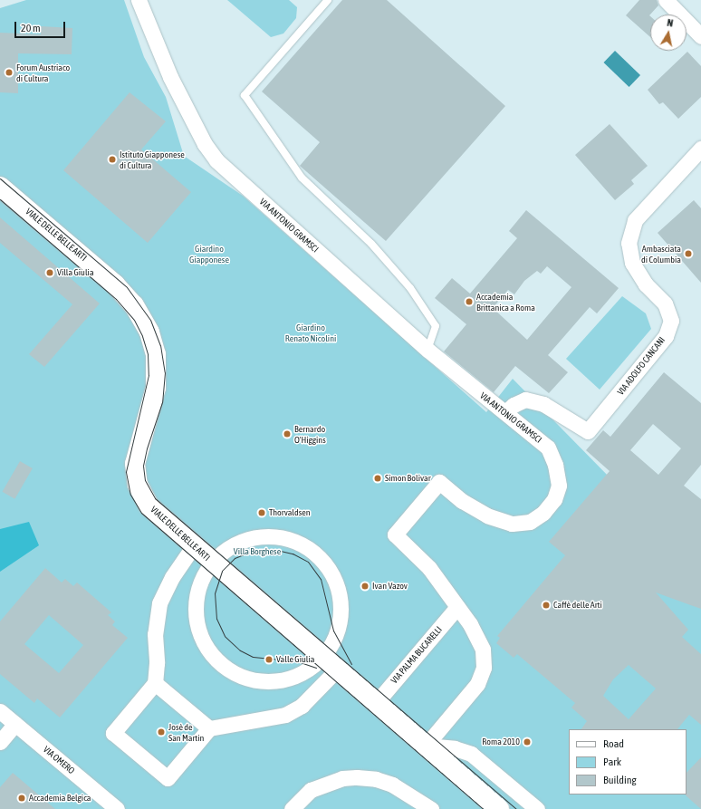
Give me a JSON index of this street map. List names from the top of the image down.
{
  "streets": {
    "street": [
      "VIA ANTONIO GRAMSCI",
      "VIALE DELLE BELLE ARTI",
      "VIA ADOLFO CANCANI",
      "VIA PALMA BUCARELLI",
      "VIA OMERO"
    ]
  },
  "crossings": [
    ["VIA ANTONIO GRAMSCI", "VIALE DELLE BELLE ARTI"],
    ["VIA ANTONIO GRAMSCI", "VIA ADOLFO CANCANI"],
    ["VIA ANTONIO GRAMSCI", "VIA PALMA BUCARELLI"],
    ["VIALE DELLE BELLE ARTI", "VIA PALMA BUCARELLI"]
  ],
  "parks": ["Giardino Giapponese", "Giardino Renato Nicolini", "Villa Borghese"],
  "places": [
    "Forum Austriaco di Cultura",
    "Istituto Giapponese di Cultura",
    "Ambasciata di Columbia",
    "Villa Giulia",
    "Accademia Brittanica a Roma",
    "Bernardo O'Higgins",
    "Simon Bolivar",
    "Thorvaldsen",
    "Ivan Vazov",
    "Caffè delle Arti",
    "Valle Giulia",
    "Josè de San Martin",
    "Roma 2010",
    "Accademia Belgica"
  ],
  "legend": ["Road", "Park", "Building"],
  "scale_bar": "20 m",
  "north": "top"
}
